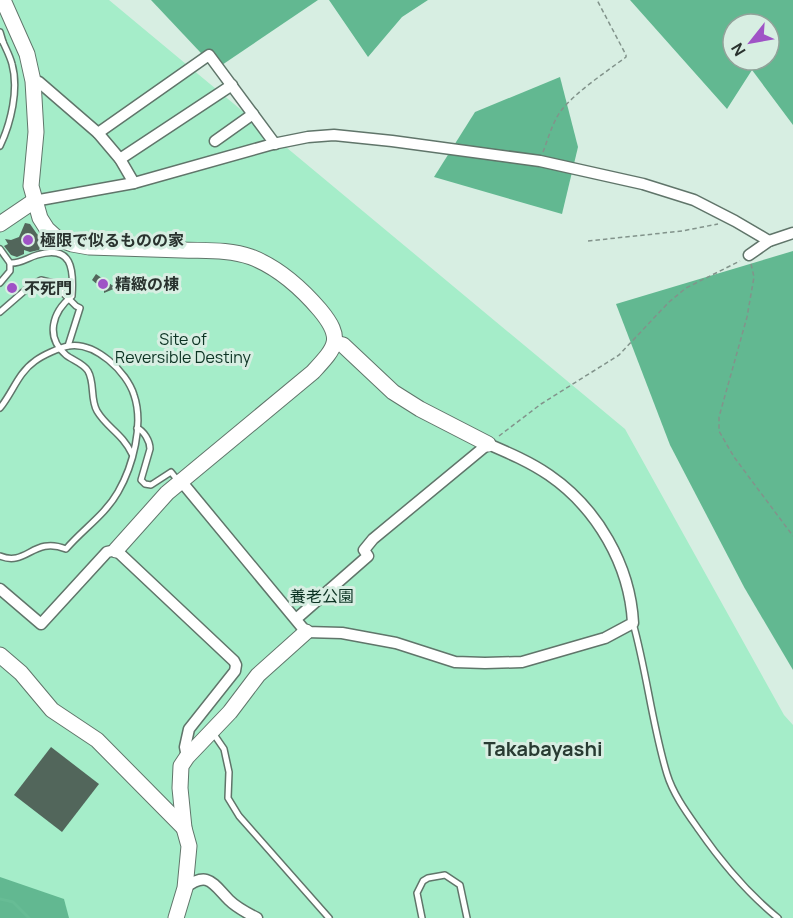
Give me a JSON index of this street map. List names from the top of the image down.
{
  "districts": ["Takabayashi"],
  "parks": ["Site of Reversible Destiny", "養老公園"],
  "places": ["極限で似るものの家", "精緻の棟", "不死門"],
  "north": "bottom left"
}
